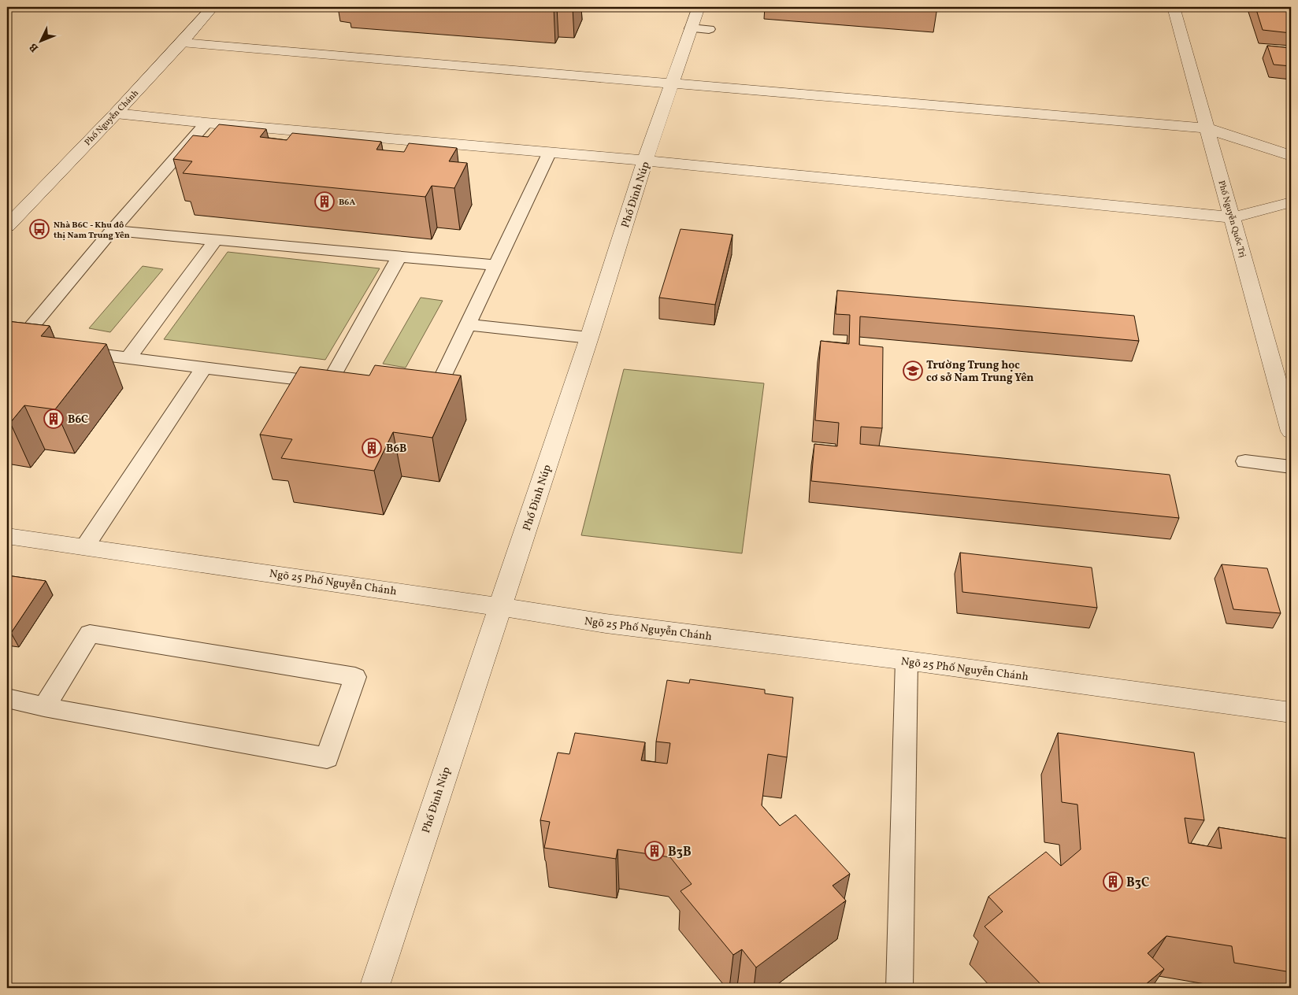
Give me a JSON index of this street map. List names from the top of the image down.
{
  "streets": {
    "street": [
      "Phố Nguyễn Chánh",
      "Phố Đinh Núp",
      "Phố Nguyễn Quốc Trị",
      "Ngõ 25 Phố Nguyễn Chánh"
    ]
  },
  "crossings": [
    ["Phố Đinh Núp", "Ngõ 25 Phố Nguyễn Chánh"]
  ],
  "places": {
    "building": [
      "B6A",
      "B6C",
      "B6B",
      "B3B",
      "B3C"
    ],
    "bus stop": ["Nhà B6C - Khu đô thị Nam Trung Yên"],
    "school or university": ["Trường Trung học cơ sở Nam Trung Yên"]
  },
  "north": "bottom left"
}
